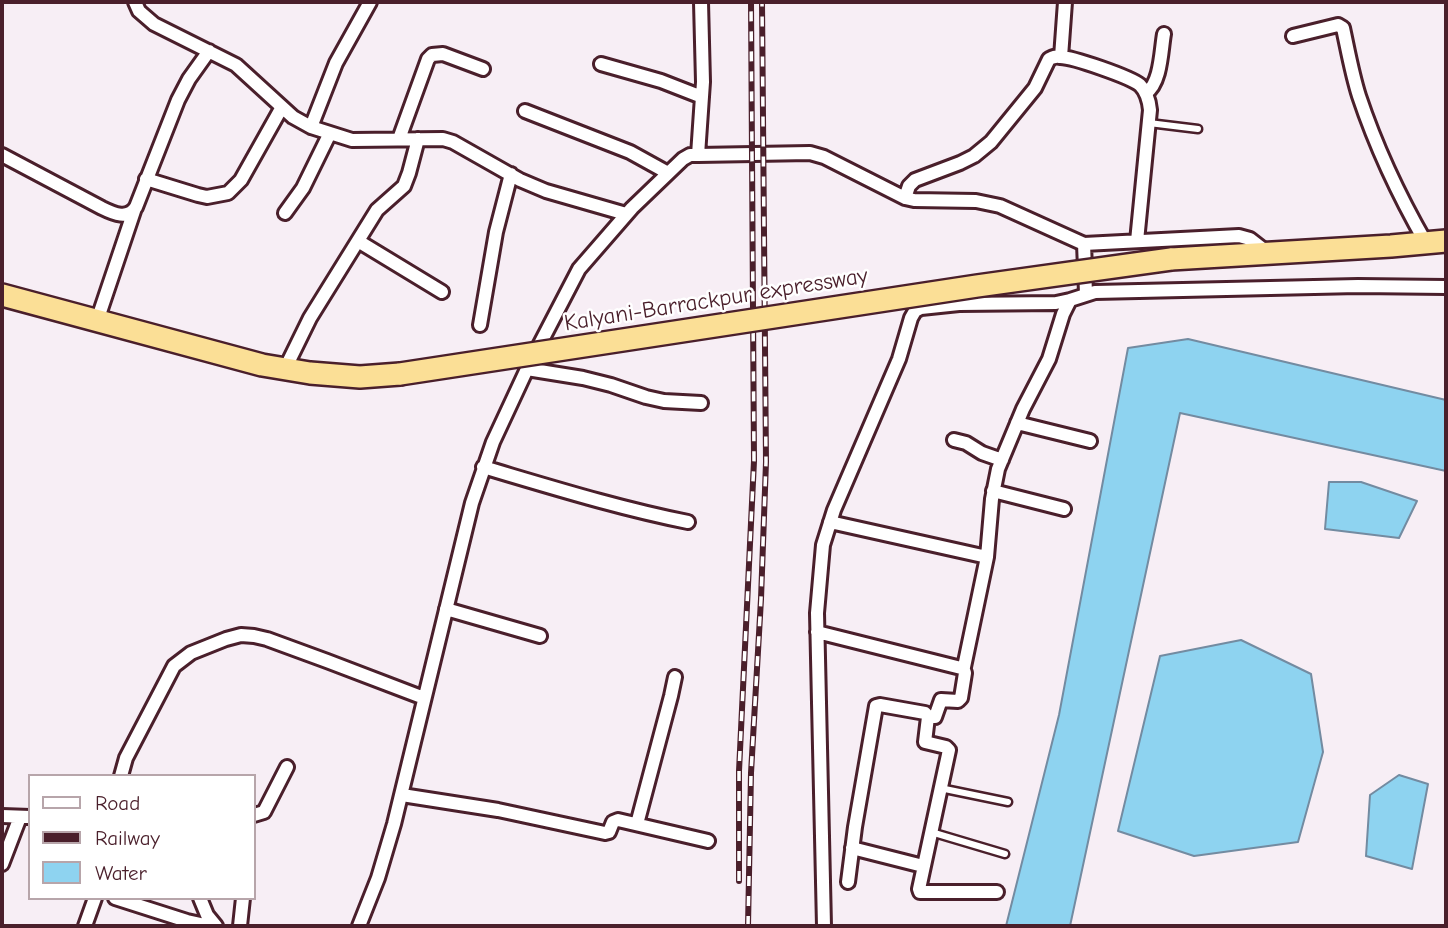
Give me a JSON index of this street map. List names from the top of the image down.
{
  "streets": {
    "highway": ["Kalyani-Barrackpur expressway"]
  },
  "legend": ["Road", "Railway", "Water"]
}
